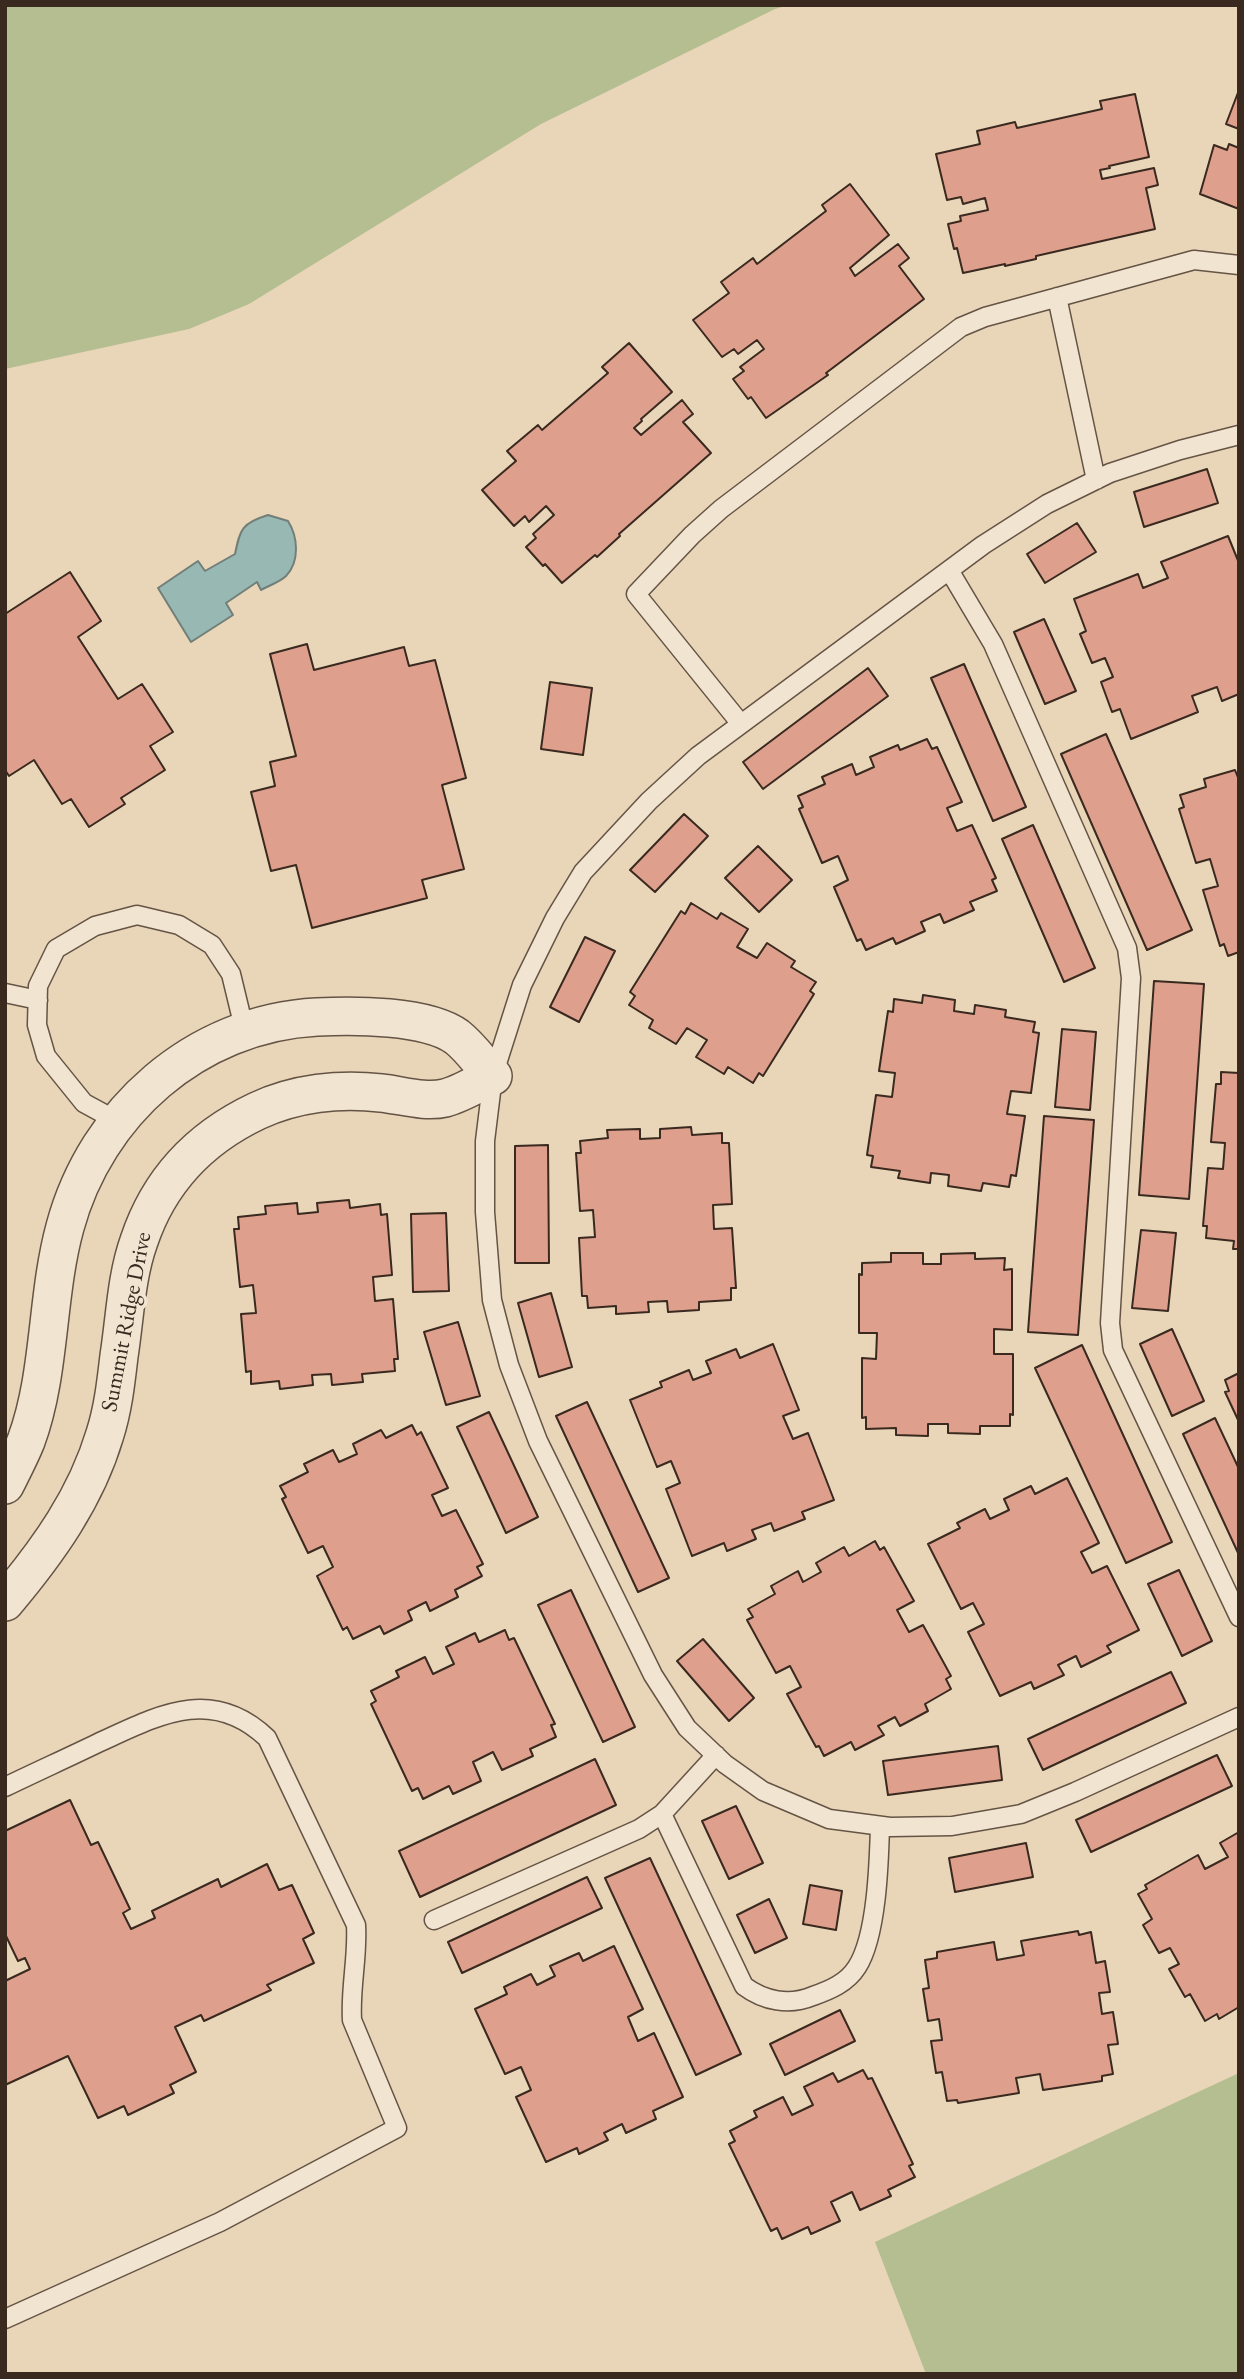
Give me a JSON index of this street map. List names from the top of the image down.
{
  "streets": {
    "street": ["Summit Ridge Drive"]
  }
}
